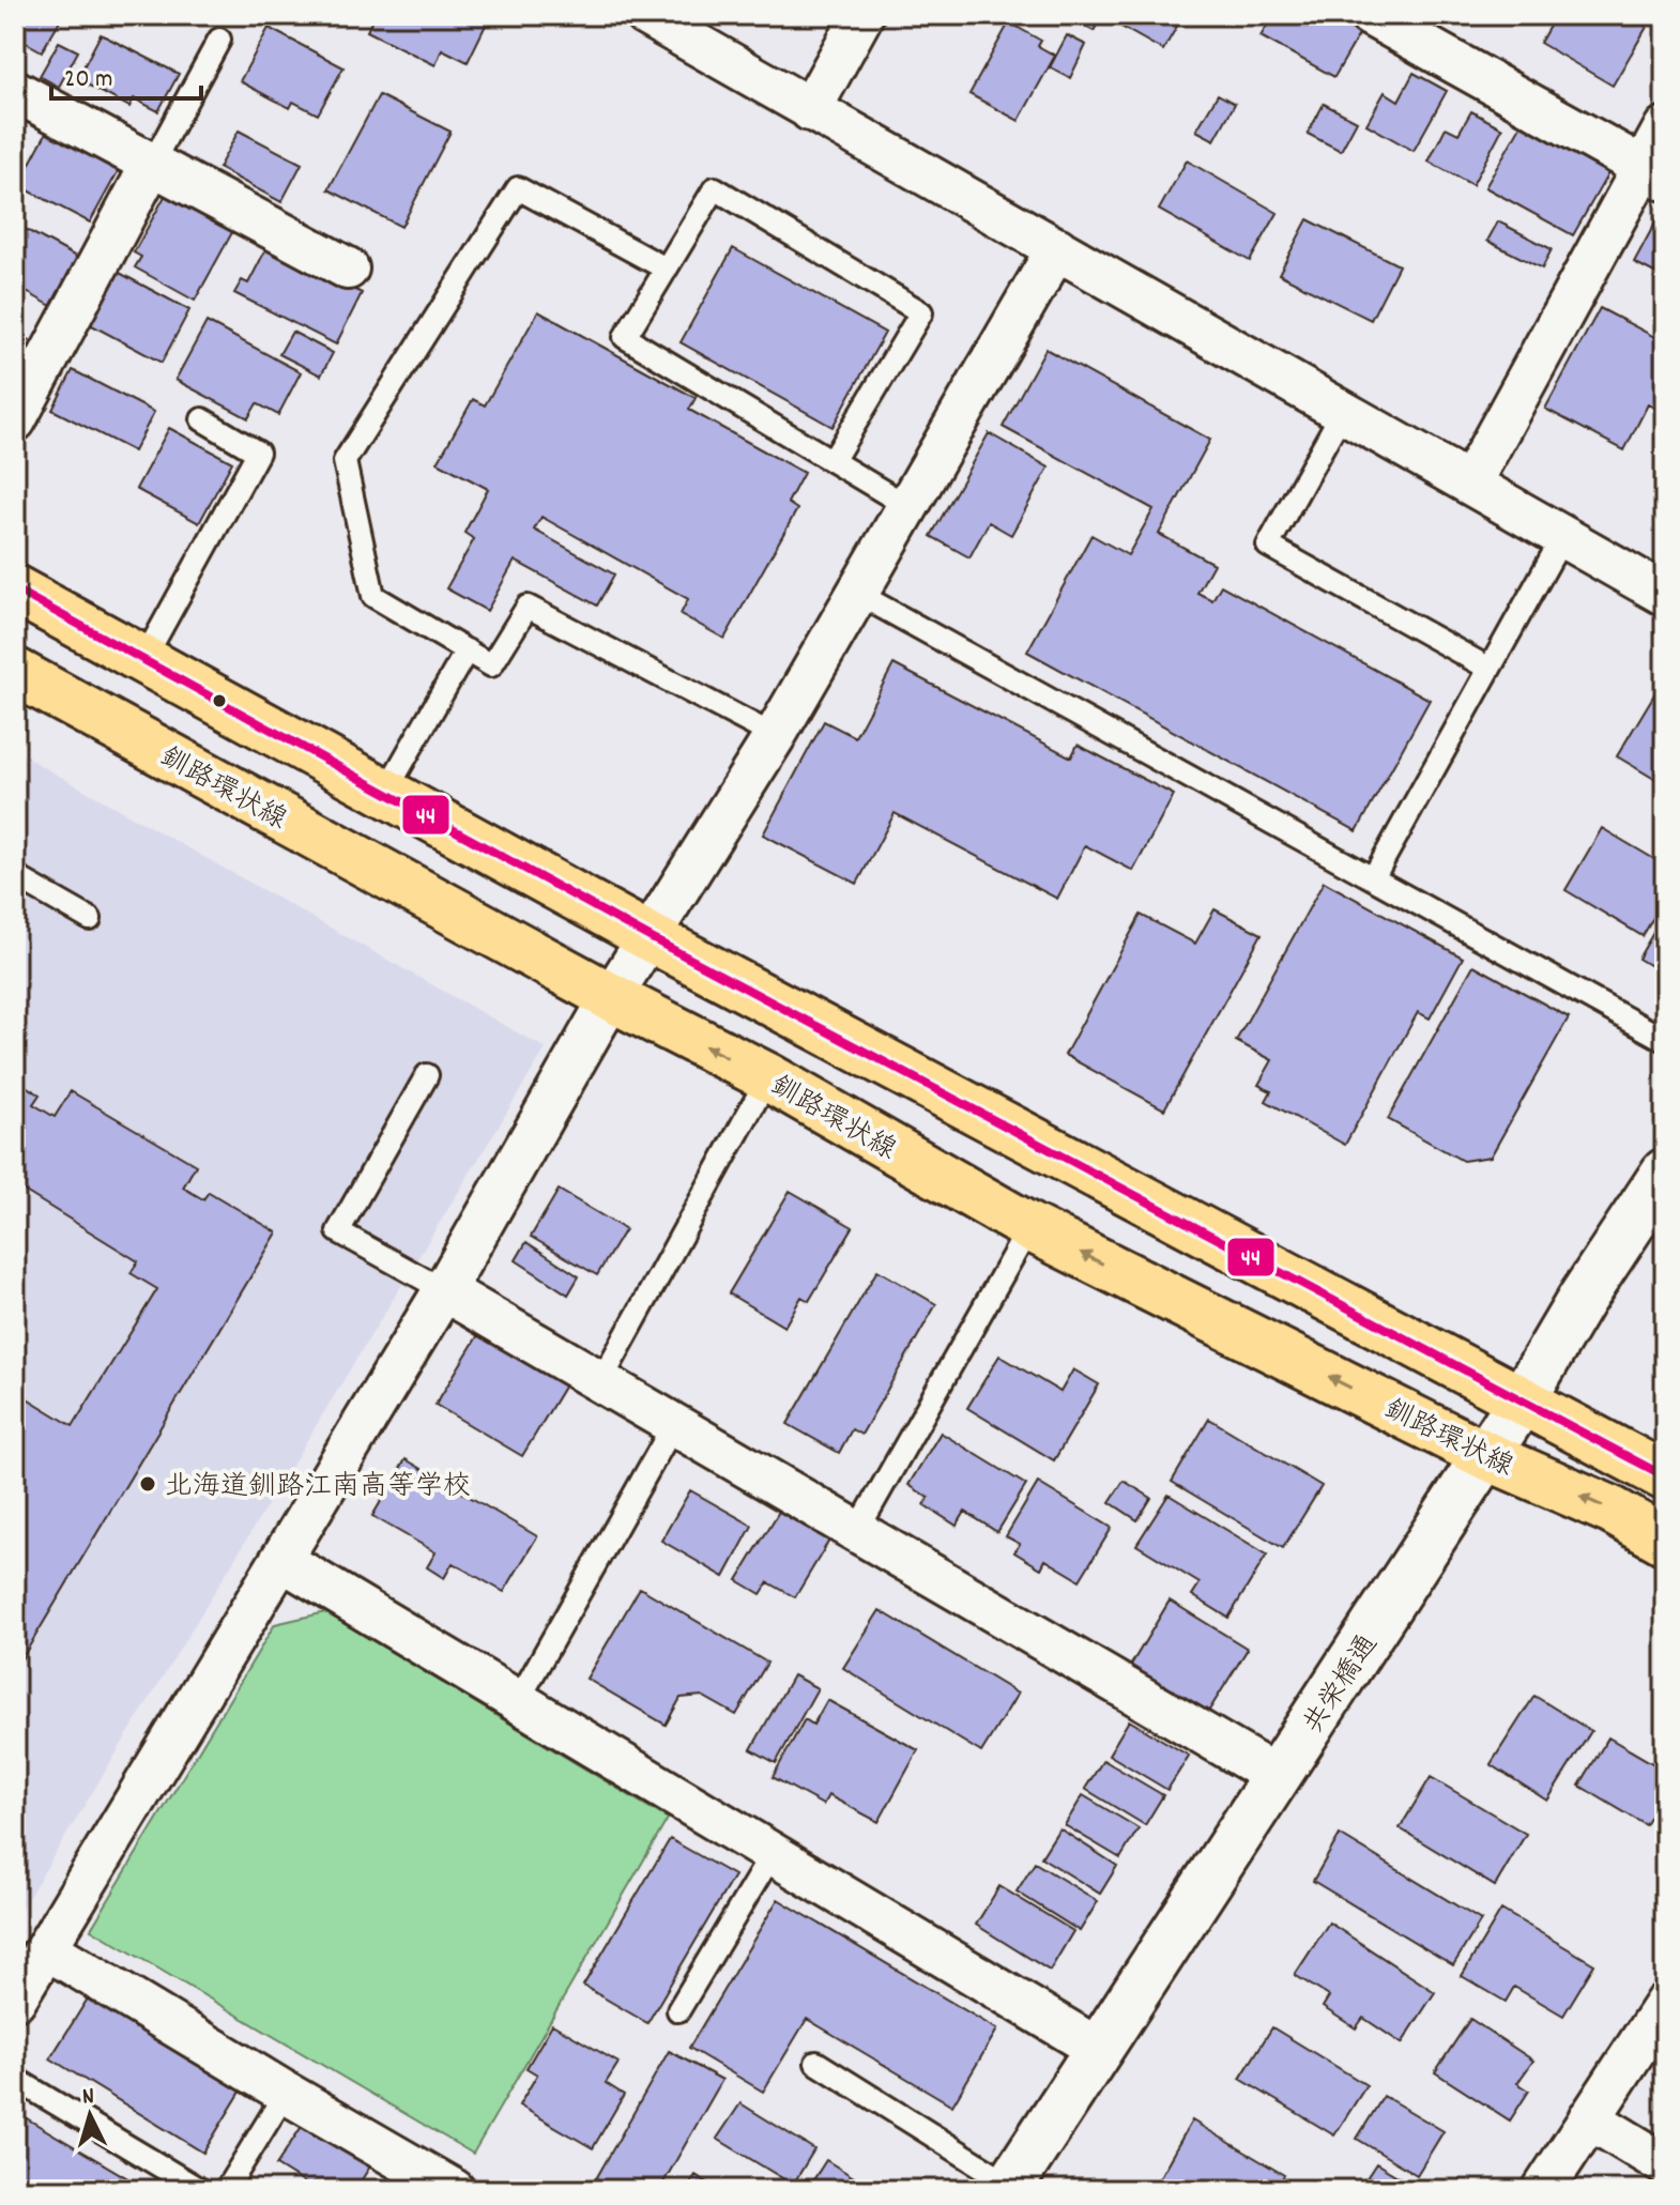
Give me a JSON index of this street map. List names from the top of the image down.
{
  "streets": {
    "main road": ["釧路環状線"],
    "street": ["共栄橋通"]
  },
  "crossings": [
    ["釧路環状線", "共栄橋通"]
  ],
  "places": ["北海道釧路江南高等学校"],
  "lines": ["transit line 44"],
  "scale_bar": "20 m",
  "north": "top"
}
